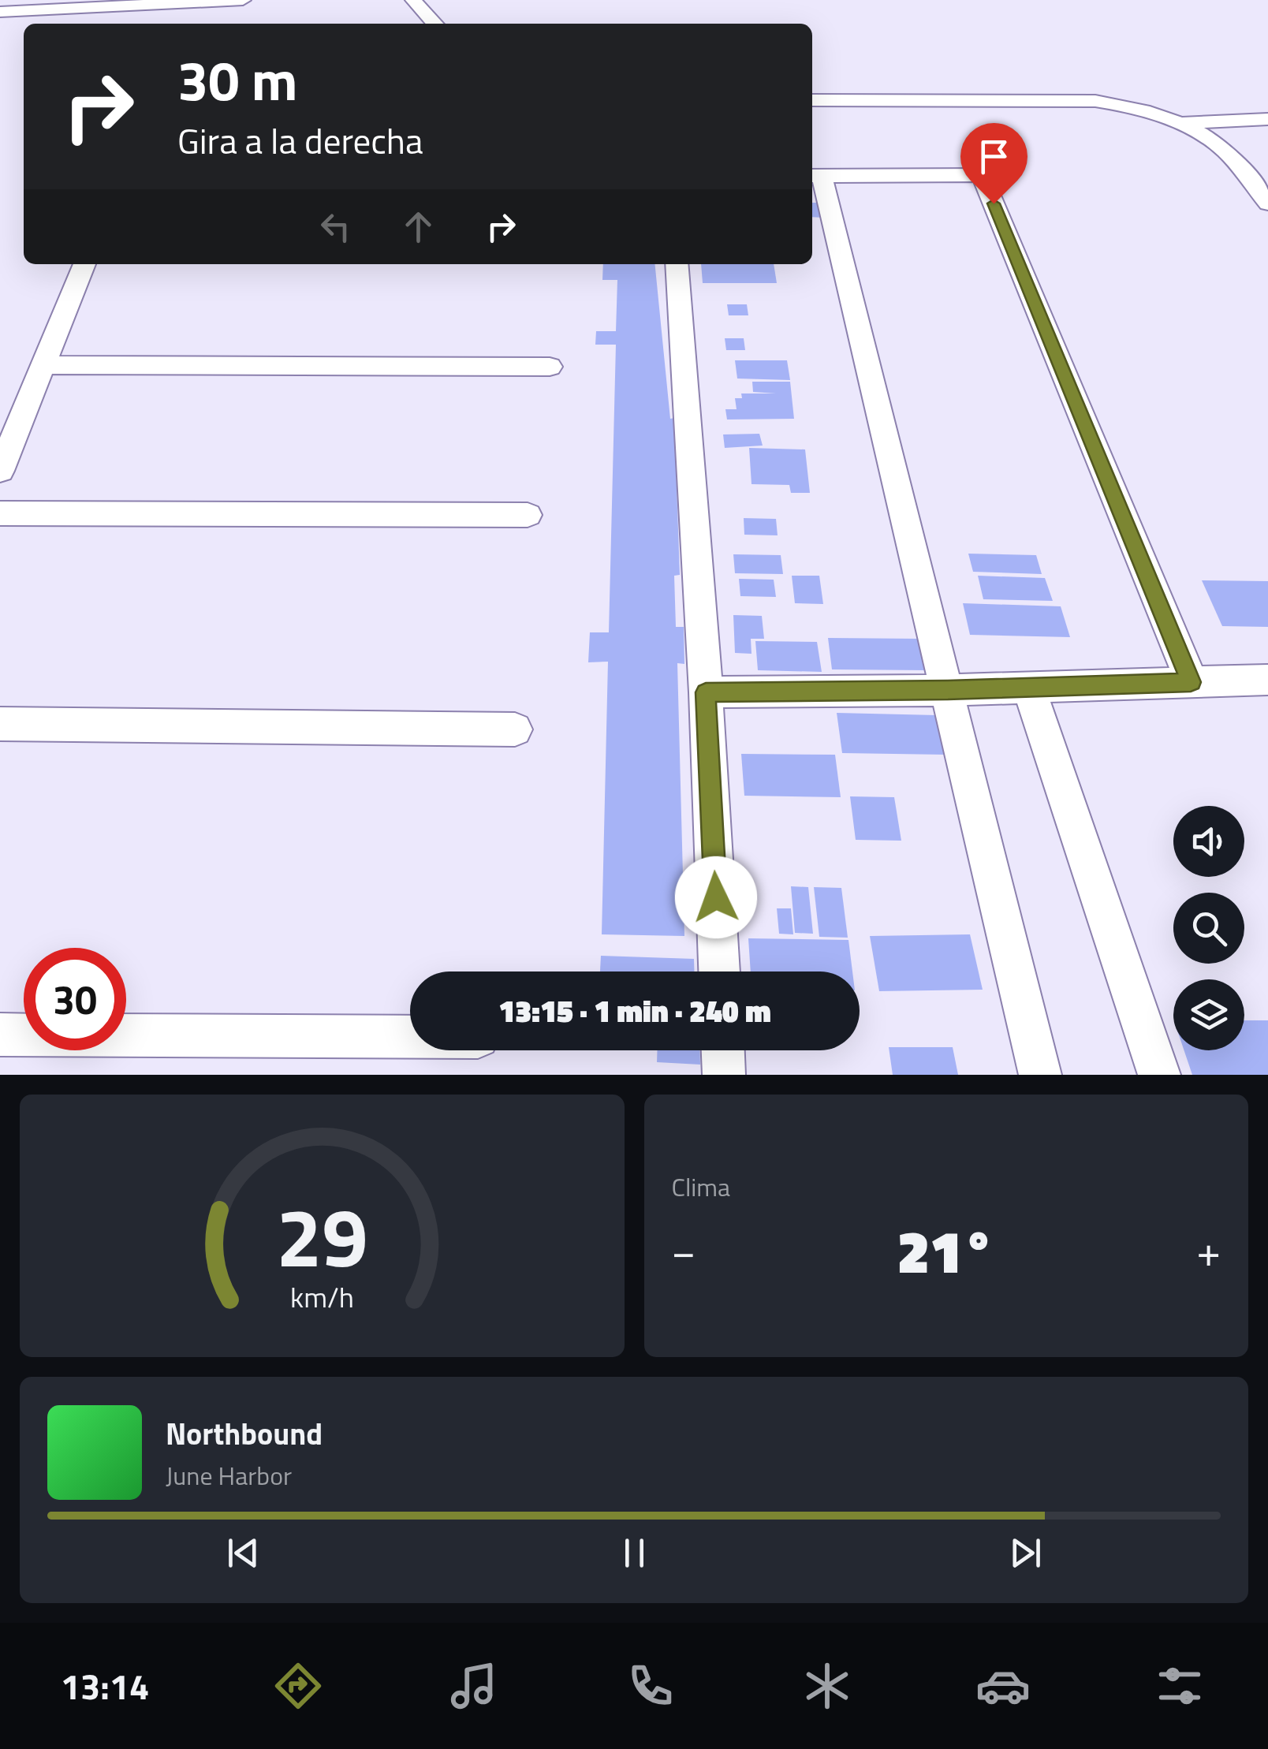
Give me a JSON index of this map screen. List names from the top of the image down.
{
  "page": {
    "turn": ["30 m", "Gira a la derecha"],
    "limit": "30",
    "trip": "13:15 · 1 min · 240 m",
    "tile": "Clima",
    "heat": ["−", "21°", "+"],
    "song": ["Northbound", "June Harbor"],
    "tabs": "13:14",
    "gauge": ["29", "km/h"]
  }
}
